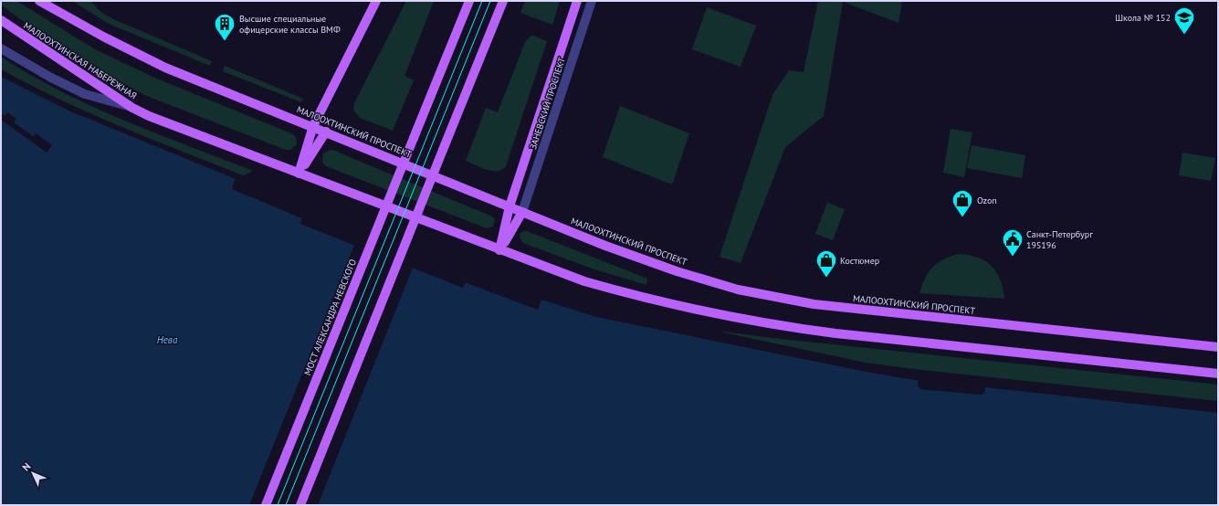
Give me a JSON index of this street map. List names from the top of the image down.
{
  "streets": {
    "main road": ["МАЛООХТИНСКАЯ НАБЕРЕЖНАЯ", "МАЛООХТИНСКИЙ ПРОСПЕКТ", "МОСТ АЛЕКСАНДРА НЕВСКОГО"],
    "street": ["ЗАНЕВСКИЙ ПРОСПЕКТ"]
  },
  "crossings": [
    ["ЗАНЕВСКИЙ ПРОСПЕКТ", "МАЛООХТИНСКИЙ ПРОСПЕКТ"]
  ],
  "water": ["Нева"],
  "places": {
    "school or university": ["Школа № 152"],
    "building": ["Высшие специальные офицерские классы ВМФ"],
    "shop": ["Ozon", "Костюмер"],
    "public building": ["Санкт-Петербург 195196"]
  },
  "north": "top left"
}
